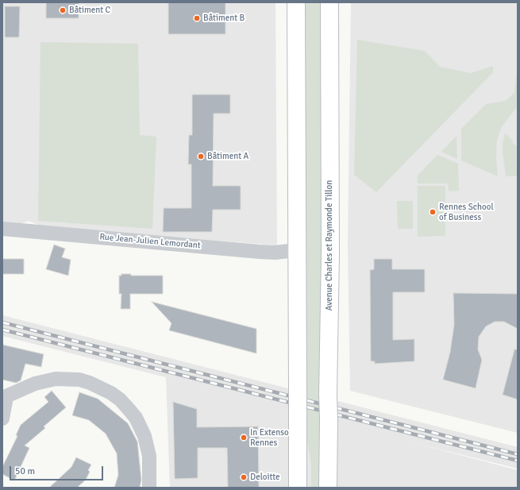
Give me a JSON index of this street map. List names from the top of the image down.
{
  "streets": {
    "main road": ["Avenue Charles et Raymonde Tillon"],
    "street": ["Rue Jean-Julien Lemordant"]
  },
  "places": [
    "Bâtiment C",
    "Bâtiment B",
    "Bâtiment A",
    "Rennes School of Business",
    "In Extenso Rennes",
    "Deloitte"
  ],
  "scale_bar": "50 m"
}
